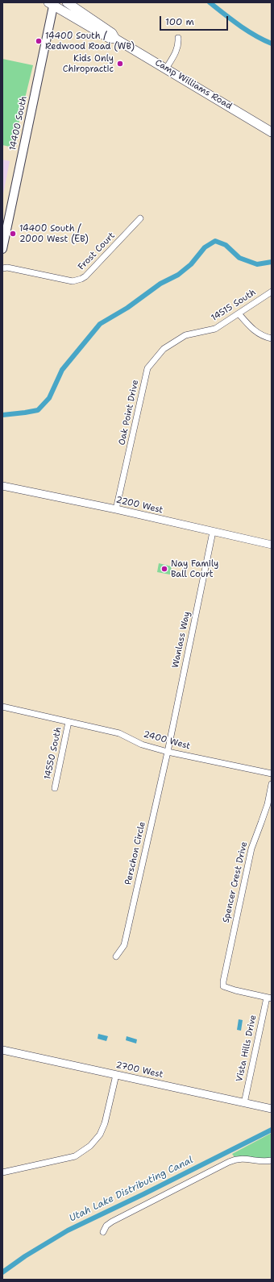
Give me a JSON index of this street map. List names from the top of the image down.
{
  "streets": {
    "main road": ["Camp Williams Road", "14400 South"],
    "street": [
      "Frost Court",
      "14515 South",
      "Oak Point Drive",
      "2200 West",
      "Wanlass Way",
      "2400 West",
      "14550 South",
      "Perschon Circle",
      "Spencer Crest Drive",
      "Vista Hills Drive",
      "2700 West"
    ]
  },
  "crossings": [
    ["Camp Williams Road", "14400 South"],
    ["14515 South", "Oak Point Drive"],
    ["Oak Point Drive", "2200 West"],
    ["2200 West", "Wanlass Way"],
    ["Wanlass Way", "2400 West"],
    ["Wanlass Way", "Perschon Circle"],
    ["2400 West", "14550 South"],
    ["2400 West", "Perschon Circle"],
    ["Spencer Crest Drive", "Vista Hills Drive"],
    ["Vista Hills Drive", "2700 West"]
  ],
  "water": ["Utah Lake Distributing Canal"],
  "places": [
    "14400 South / Redwood Road (WB)",
    "Kids Only Chiropractic",
    "14400 South / 2000 West (EB)",
    "Nay Family Ball Court"
  ],
  "scale_bar": "100 m"
}
